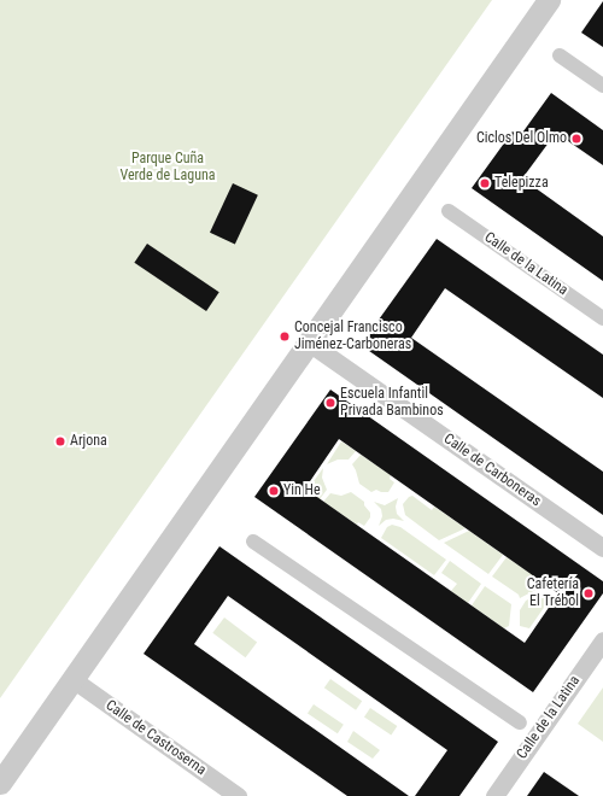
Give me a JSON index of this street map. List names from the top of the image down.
{
  "streets": {
    "street": ["Calle de la Latina", "Calle de Carboneras", "Calle de Castroserna"]
  },
  "parks": ["Parque Cuña Verde de Laguna"],
  "places": [
    "Ciclos Del Olmo",
    "Telepizza",
    "Concejal Francisco Jiménez-Carboneras",
    "Escuela Infantil Privada Bambinos",
    "Arjona",
    "Yin He",
    "Cafetería El Trébol"
  ]
}
